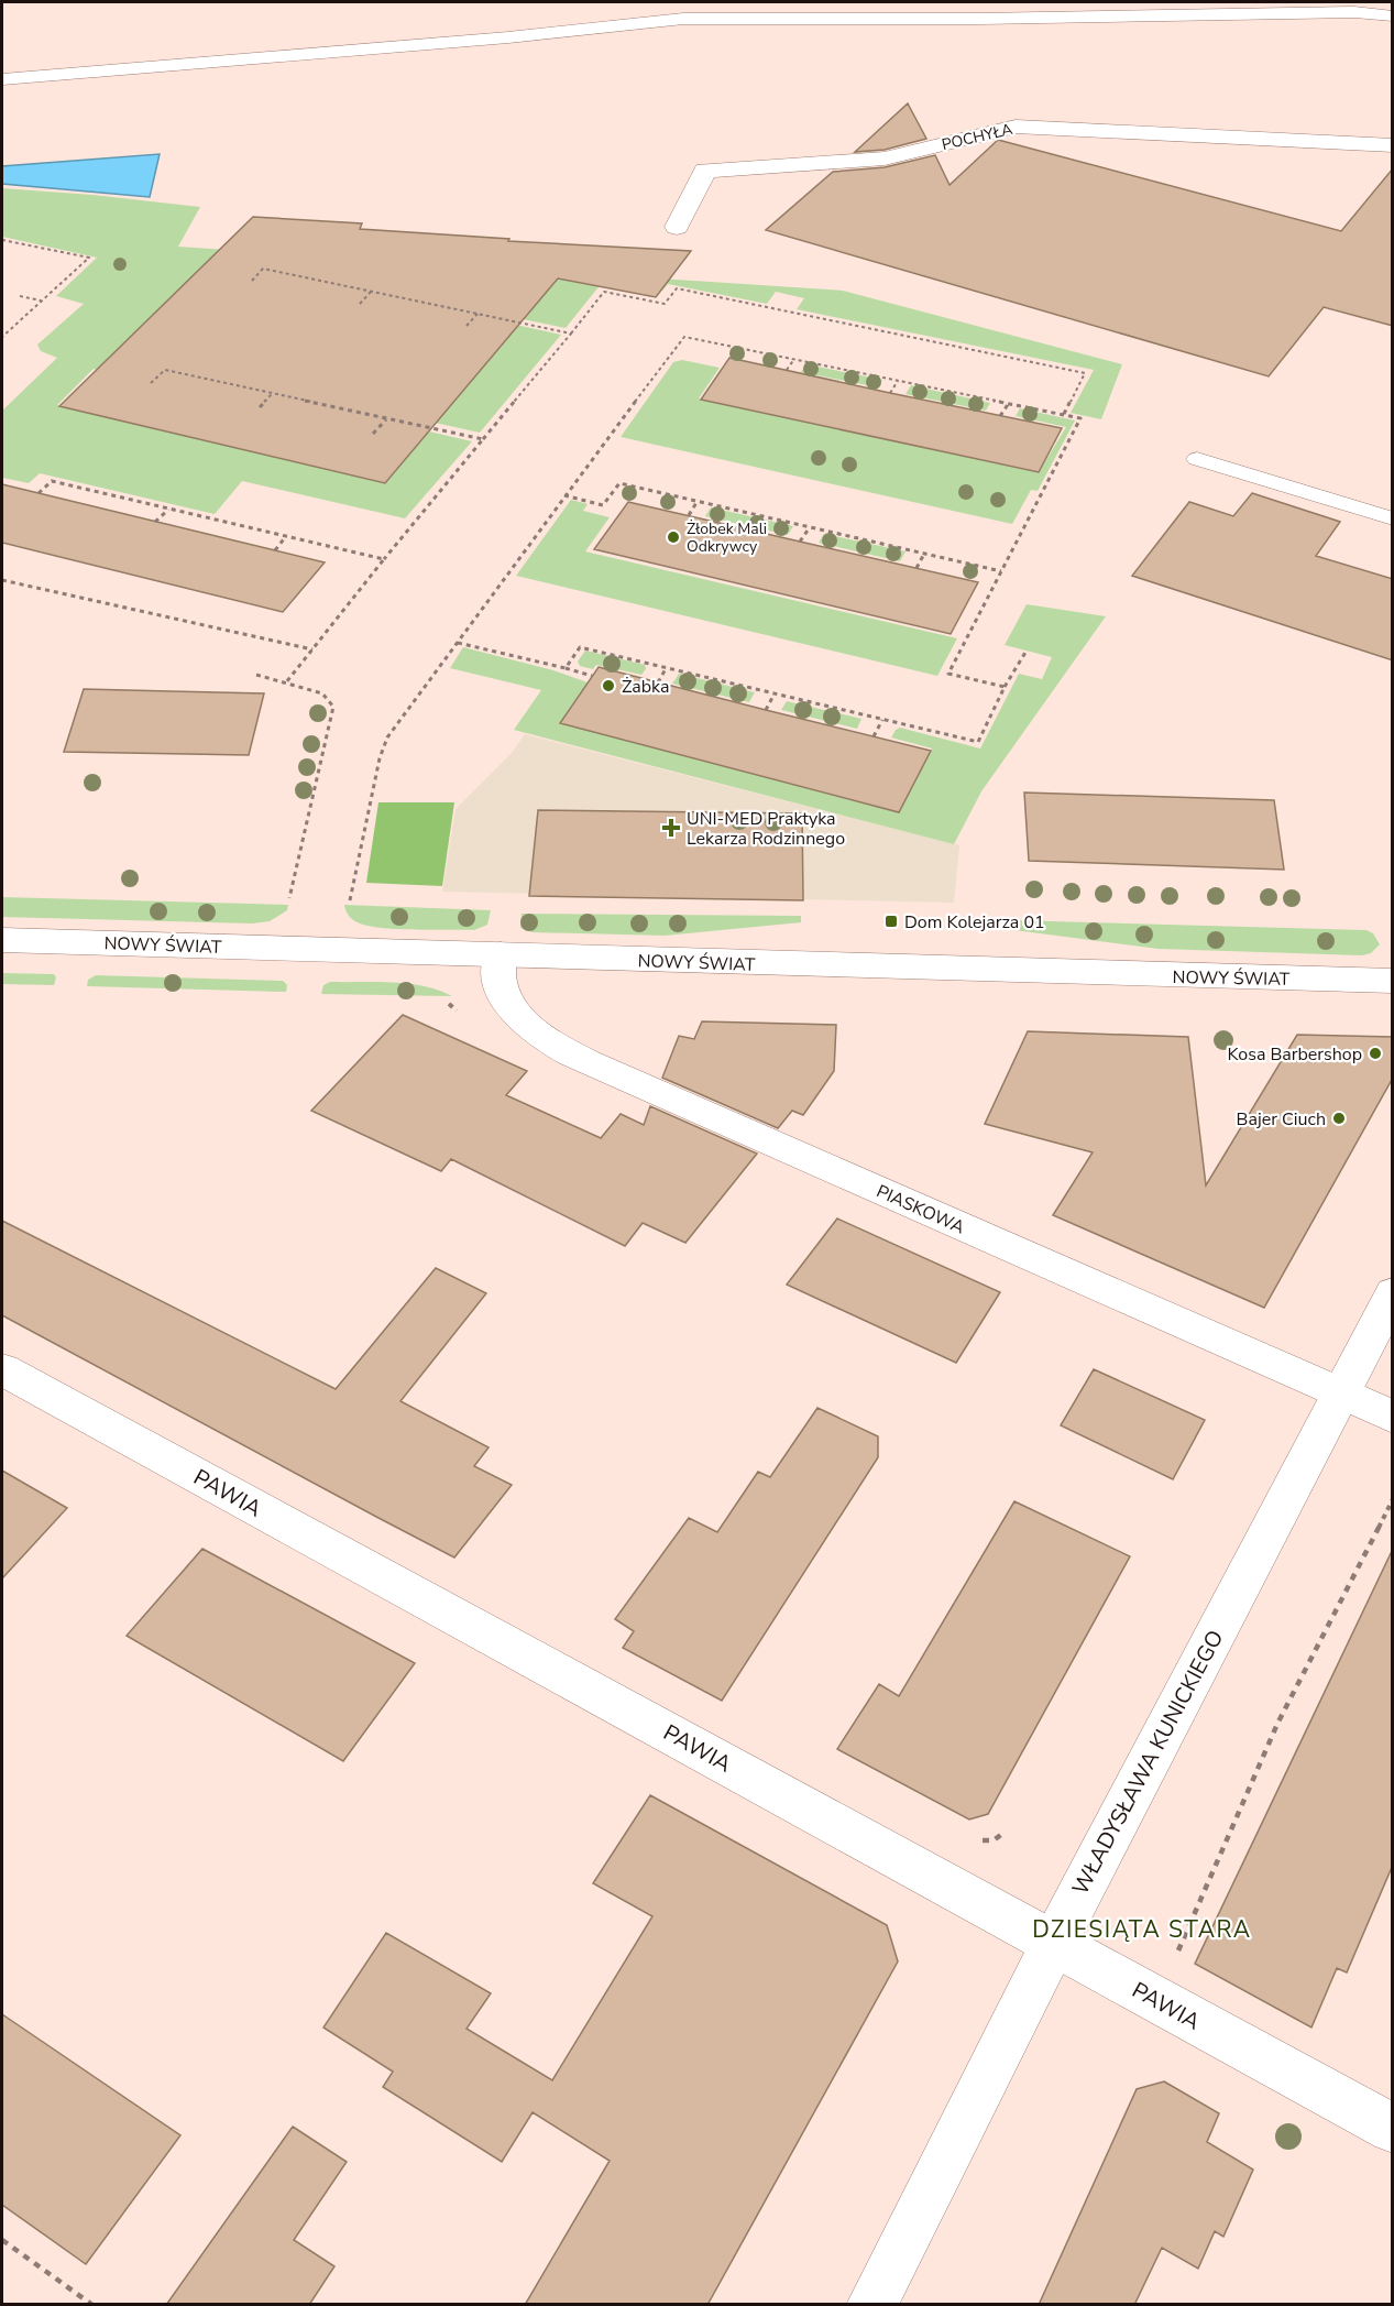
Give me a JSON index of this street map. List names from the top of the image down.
{
  "streets": {
    "street": [
      "POCHYŁA",
      "NOWY ŚWIAT",
      "PIASKOWA",
      "PAWIA",
      "WŁADYSŁAWA KUNICKIEGO"
    ]
  },
  "crossings": [
    ["NOWY ŚWIAT", "PIASKOWA"],
    ["PIASKOWA", "WŁADYSŁAWA KUNICKIEGO"],
    ["PAWIA", "WŁADYSŁAWA KUNICKIEGO"]
  ],
  "districts": ["DZIESIĄTA STARA"],
  "places": {
    "other": [
      "Żłobek Mali Odkrywcy",
      "Żabka",
      "Kosa Barbershop",
      "Bajer Ciuch"
    ],
    "health": ["UNI-MED Praktyka Lekarza Rodzinnego"],
    "transit": ["Dom Kolejarza 01"]
  }
}
